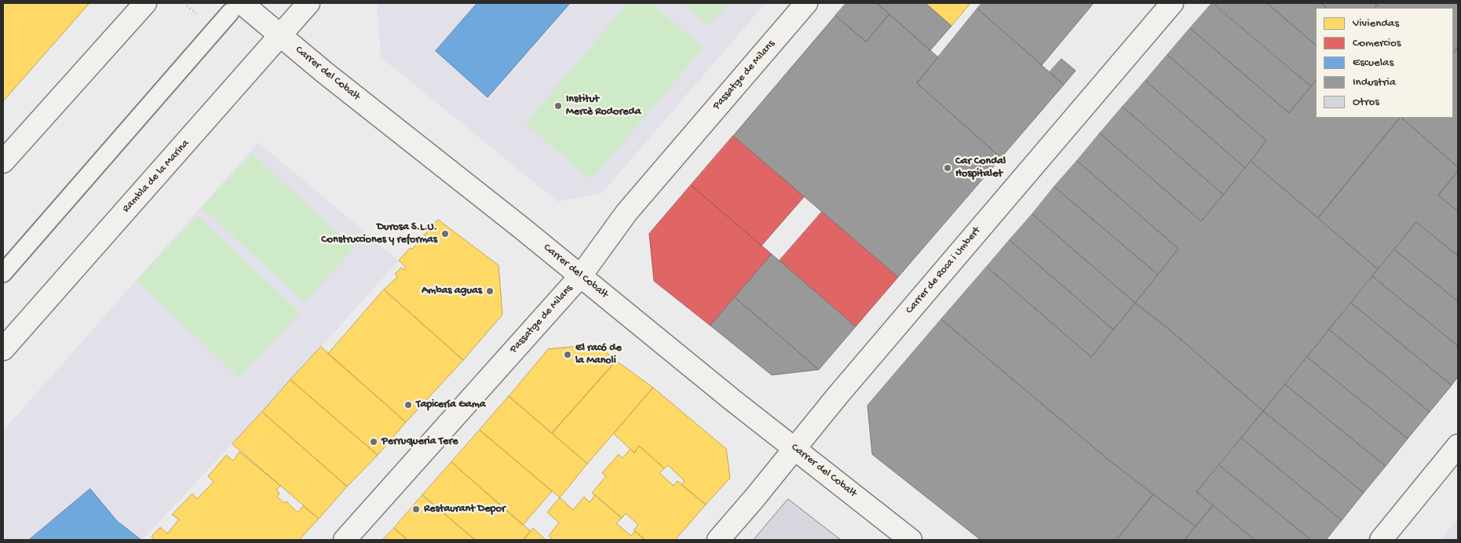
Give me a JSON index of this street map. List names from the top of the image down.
{
  "streets": {
    "street": [
      "Carrer del Cobalt",
      "Passatge de Milans",
      "Rambla de la Marina",
      "Carrer de Roca i Umbert"
    ]
  },
  "crossings": [
    ["Carrer del Cobalt", "Passatge de Milans"],
    ["Carrer del Cobalt", "Rambla de la Marina"],
    ["Carrer del Cobalt", "Carrer de Roca i Umbert"]
  ],
  "places": [
    "Institut Mercè Rodoreda",
    "Car Condal Hospitalet",
    "Durosa S.L.U. Construcciones y reformas",
    "Ambas aguas",
    "El racó de la Manoli",
    "Tapicería Gama",
    "Perruqueria Tere",
    "Restaurant Depor"
  ],
  "legend": [
    "Viviendas",
    "Comercios",
    "Escuelas",
    "Industria",
    "Otros"
  ]
}
